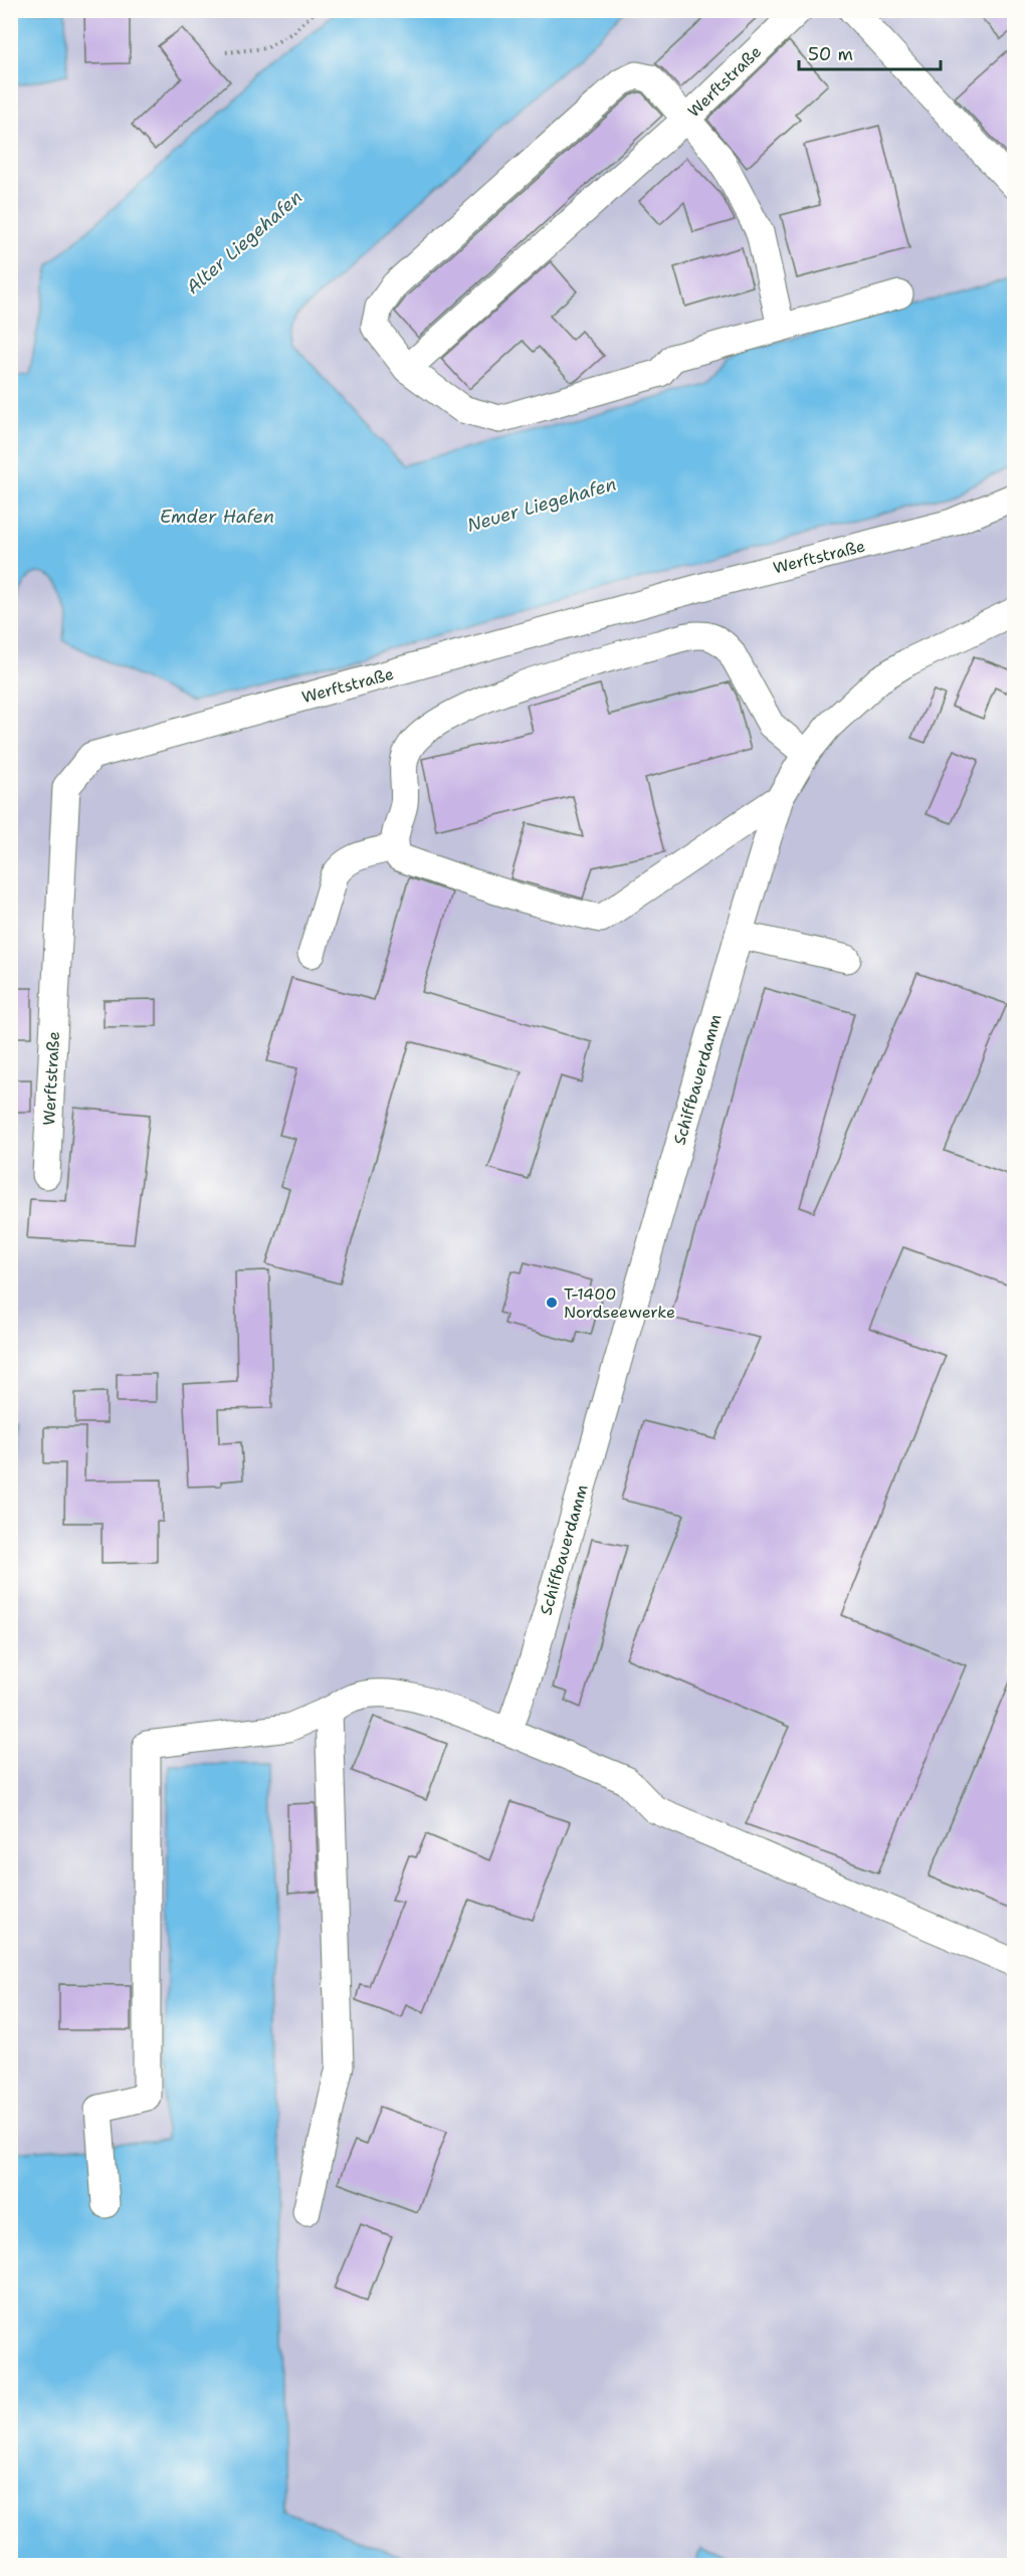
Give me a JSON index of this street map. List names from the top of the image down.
{
  "streets": {
    "lane": ["Werftstraße", "Schiffbauerdamm"]
  },
  "water": ["Alter Liegehafen", "Neuer Liegehafen", "Emder Hafen"],
  "places": ["T-1400 Nordseewerke"],
  "scale_bar": "50 m"
}
